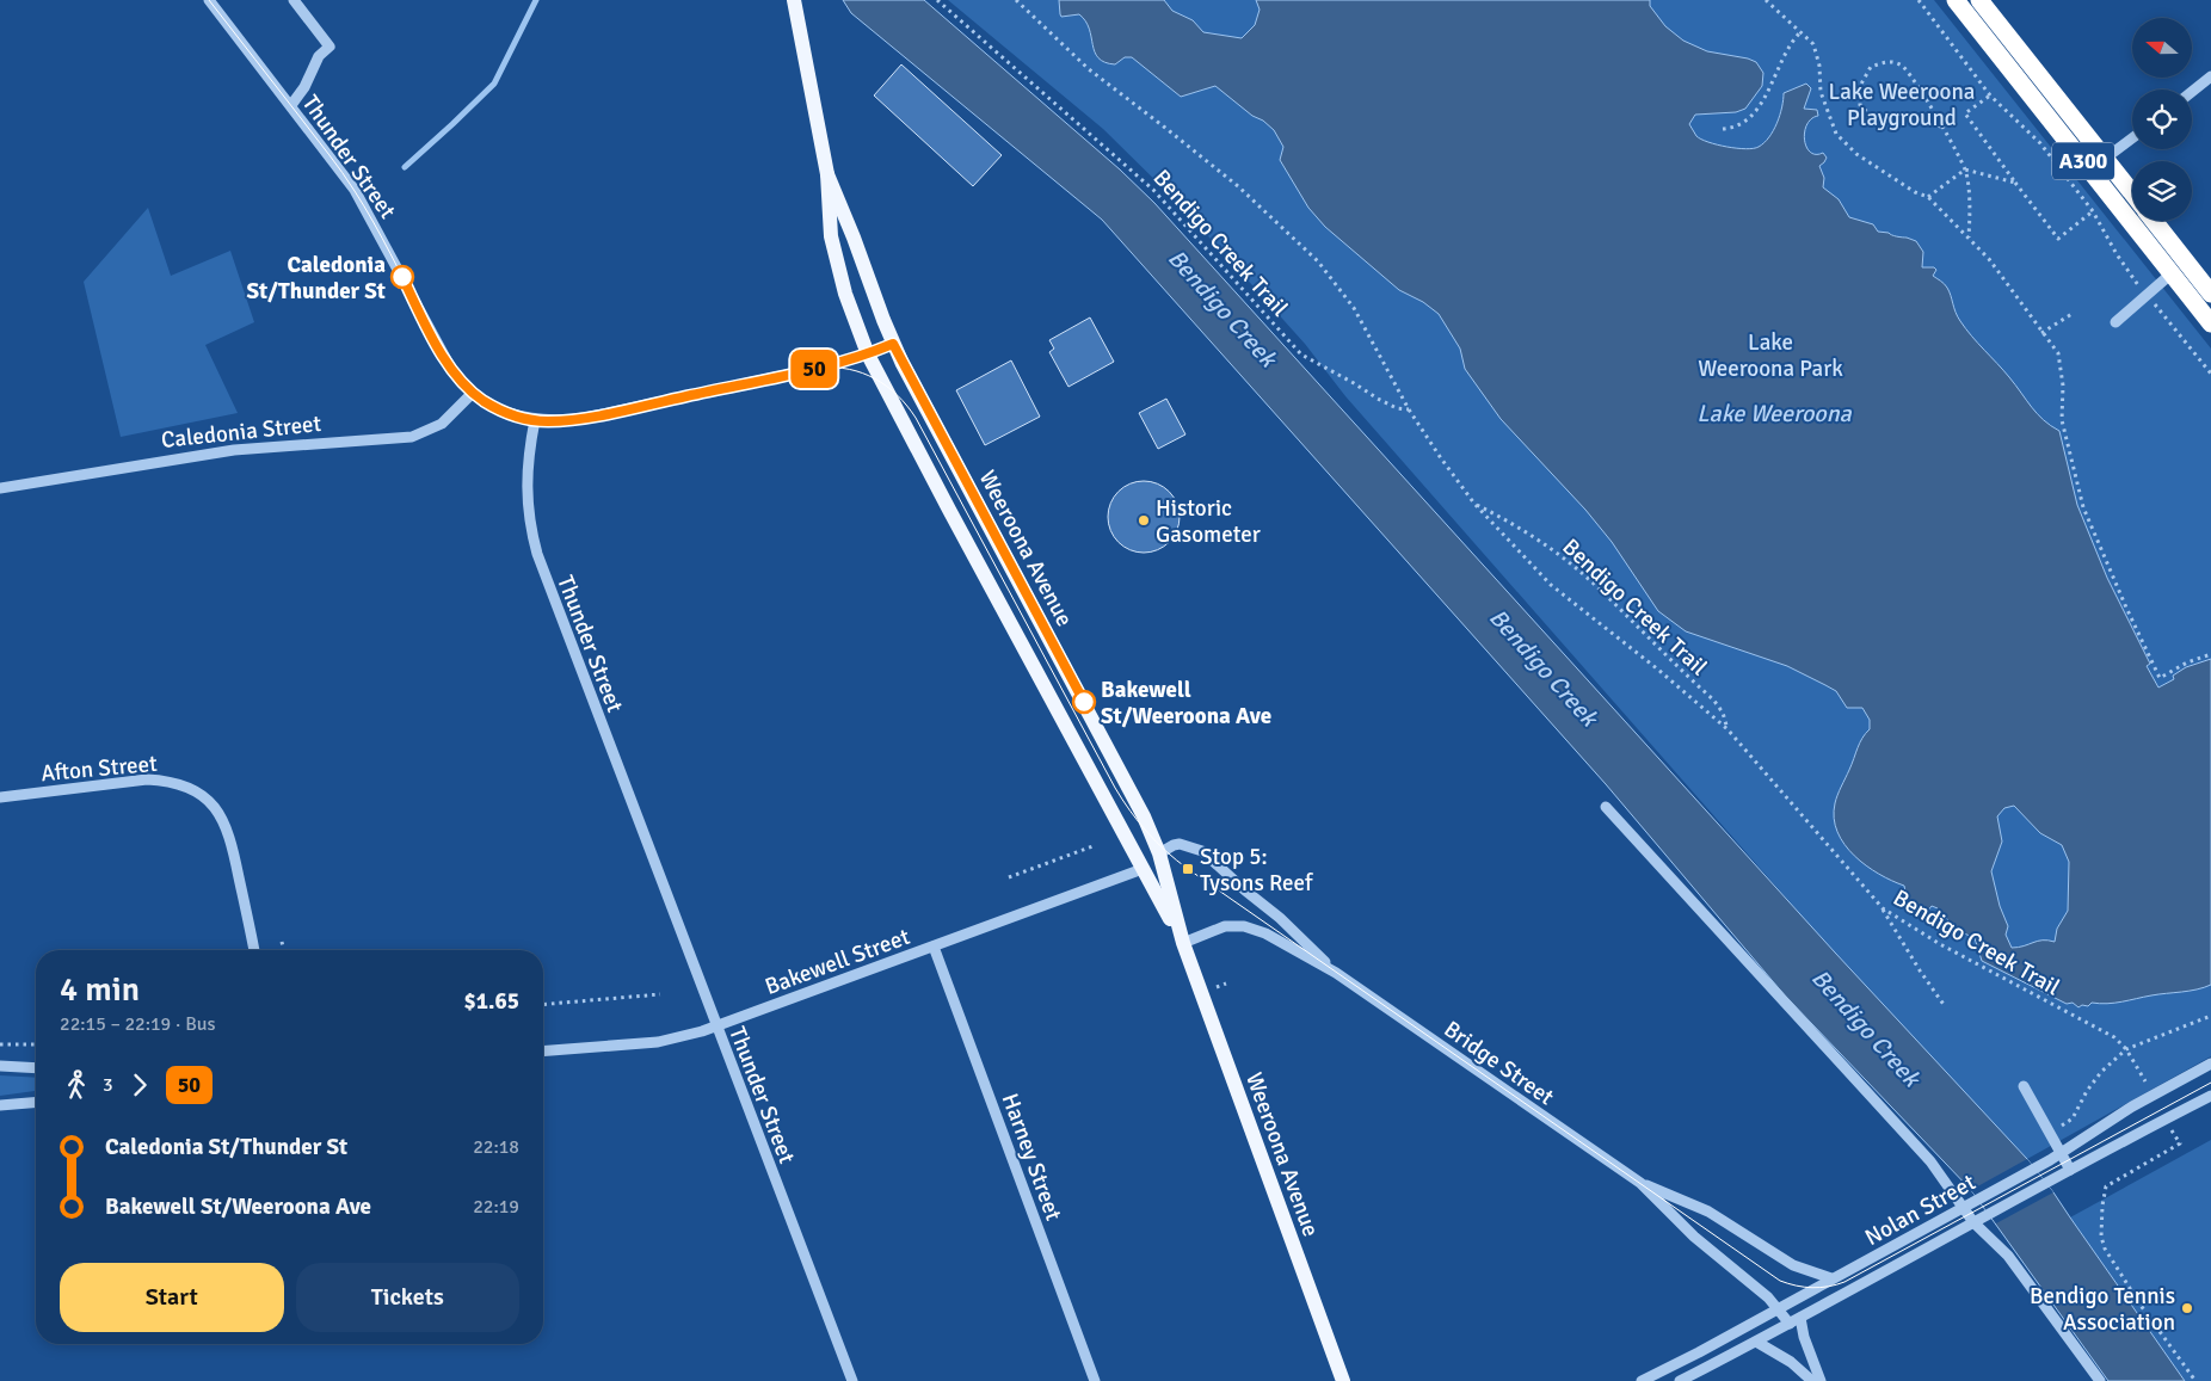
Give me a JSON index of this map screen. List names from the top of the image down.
{
  "streets": {
    "highway": ["A300"],
    "main road": ["Weeroona Avenue"],
    "street": [
      "Thunder Street",
      "Caledonia Street",
      "Afton Street",
      "Bakewell Street",
      "Bridge Street",
      "Harney Street",
      "Nolan Street"
    ],
    "path": ["Bendigo Creek Trail"]
  },
  "crossings": [
    ["Thunder Street", "Caledonia Street"],
    ["Thunder Street", "Bakewell Street"],
    ["Weeroona Avenue", "Bakewell Street"],
    ["Weeroona Avenue", "Bridge Street"],
    ["Bakewell Street", "Harney Street"],
    ["Bridge Street", "Nolan Street"]
  ],
  "water": ["Bendigo Creek", "Lake Weeroona"],
  "parks": ["Lake Weeroona Playground", "Lake Weeroona Park"],
  "places": {
    "other": [
      "Caledonia St/Thunder St",
      "Historic Gasometer",
      "Bakewell St/Weeroona Ave",
      "Bendigo Tennis Association"
    ],
    "transit": ["Stop 5: Tysons Reef"]
  },
  "lines": ["bus line 50"],
  "north": "left",
  "page": {
    "on_map": "50",
    "heading": ["4 min", "22:15 – 22:19 · Bus", "$1.65"],
    "legs": ["3", "50"],
    "list": [
      {
        "name": "Caledonia St/Thunder St",
        "value": "22:18"
      },
      {
        "name": "Bakewell St/Weeroona Ave",
        "value": "22:19"
      }
    ],
    "buttons": ["Start", "Tickets"]
  }
}
